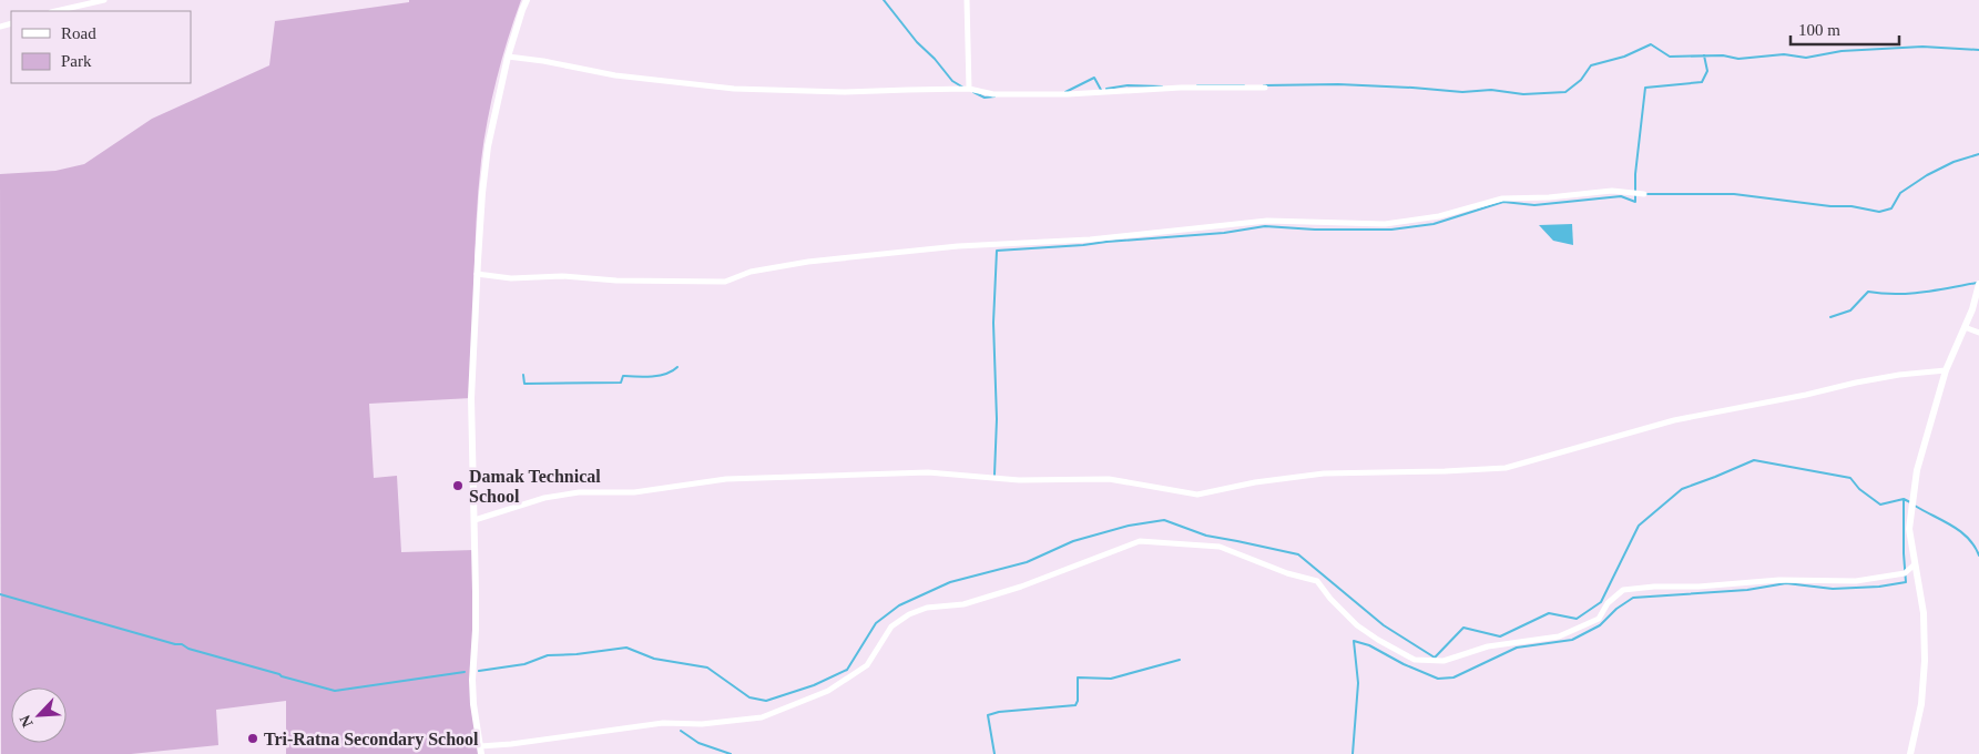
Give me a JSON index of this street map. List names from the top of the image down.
{
  "places": ["Damak Technical School", "Tri-Ratna Secondary School"],
  "legend": ["Road", "Park"],
  "scale_bar": "100 m",
  "north": "bottom left"
}
